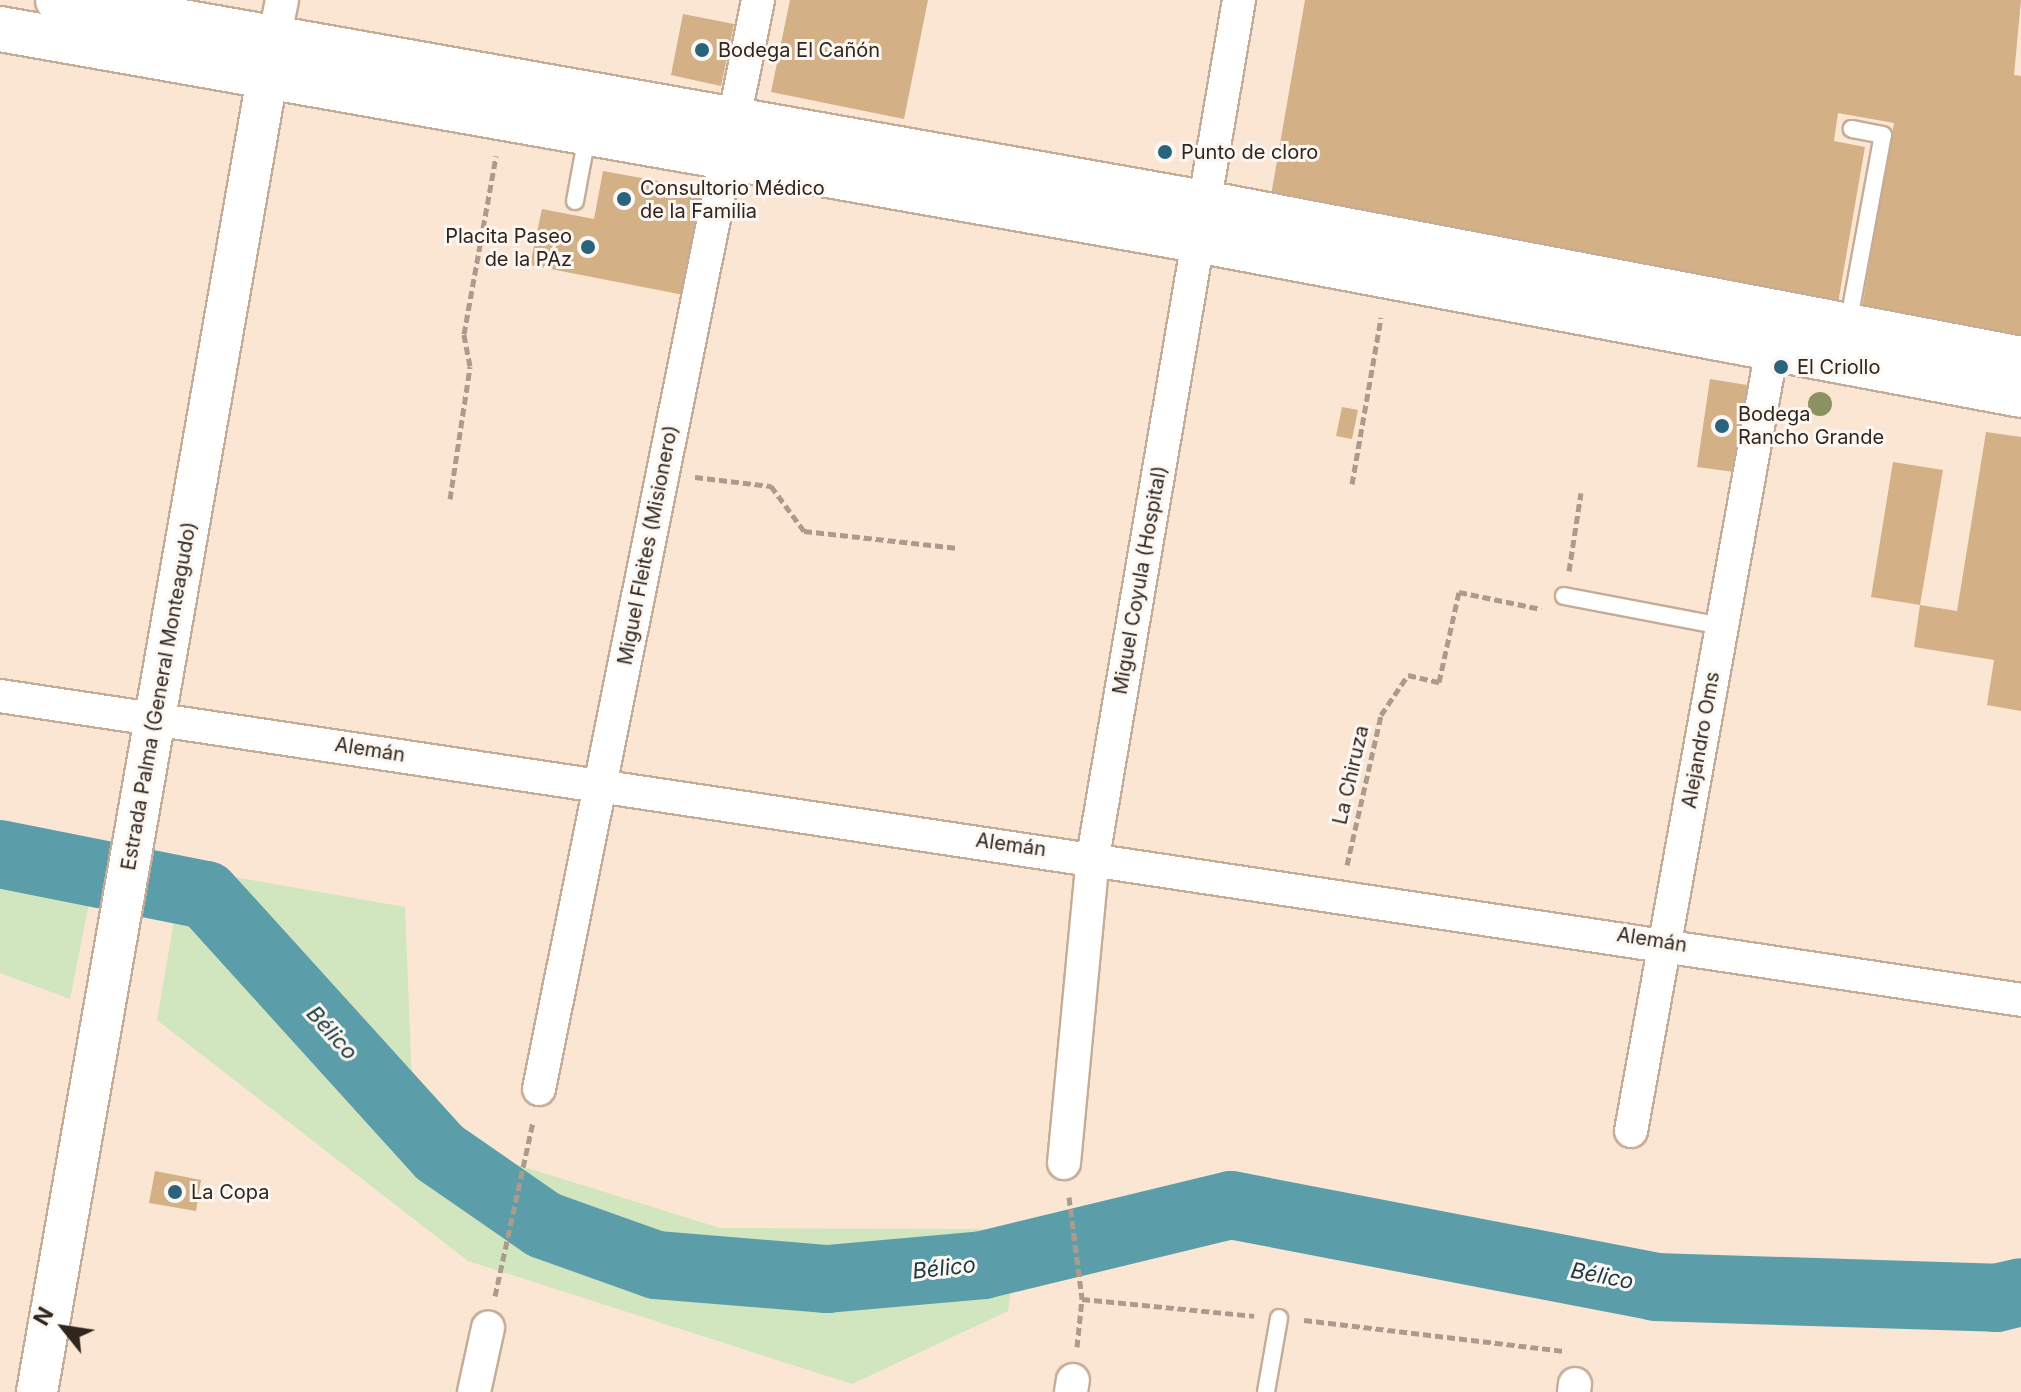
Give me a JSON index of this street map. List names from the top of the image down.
{
  "streets": {
    "street": [
      "Miguel Fleites (Misionero)",
      "Miguel Coyula (Hospital)",
      "Estrada Palma (General Monteagudo)",
      "Alejandro Oms",
      "Alemán"
    ],
    "path": ["La Chiruza"]
  },
  "crossings": [
    ["Miguel Fleites (Misionero)", "Alemán"],
    ["Miguel Coyula (Hospital)", "Alemán"],
    ["Estrada Palma (General Monteagudo)", "Alemán"],
    ["Alejandro Oms", "Alemán"],
    ["Alemán", "La Chiruza"]
  ],
  "water": ["Bélico"],
  "places": [
    "Bodega El Cañón",
    "Punto de cloro",
    "Consultorio Médico de la Familia",
    "Placita Paseo de la PAz",
    "El Criollo",
    "Bodega Rancho Grande",
    "La Copa"
  ],
  "north": "top left"
}
